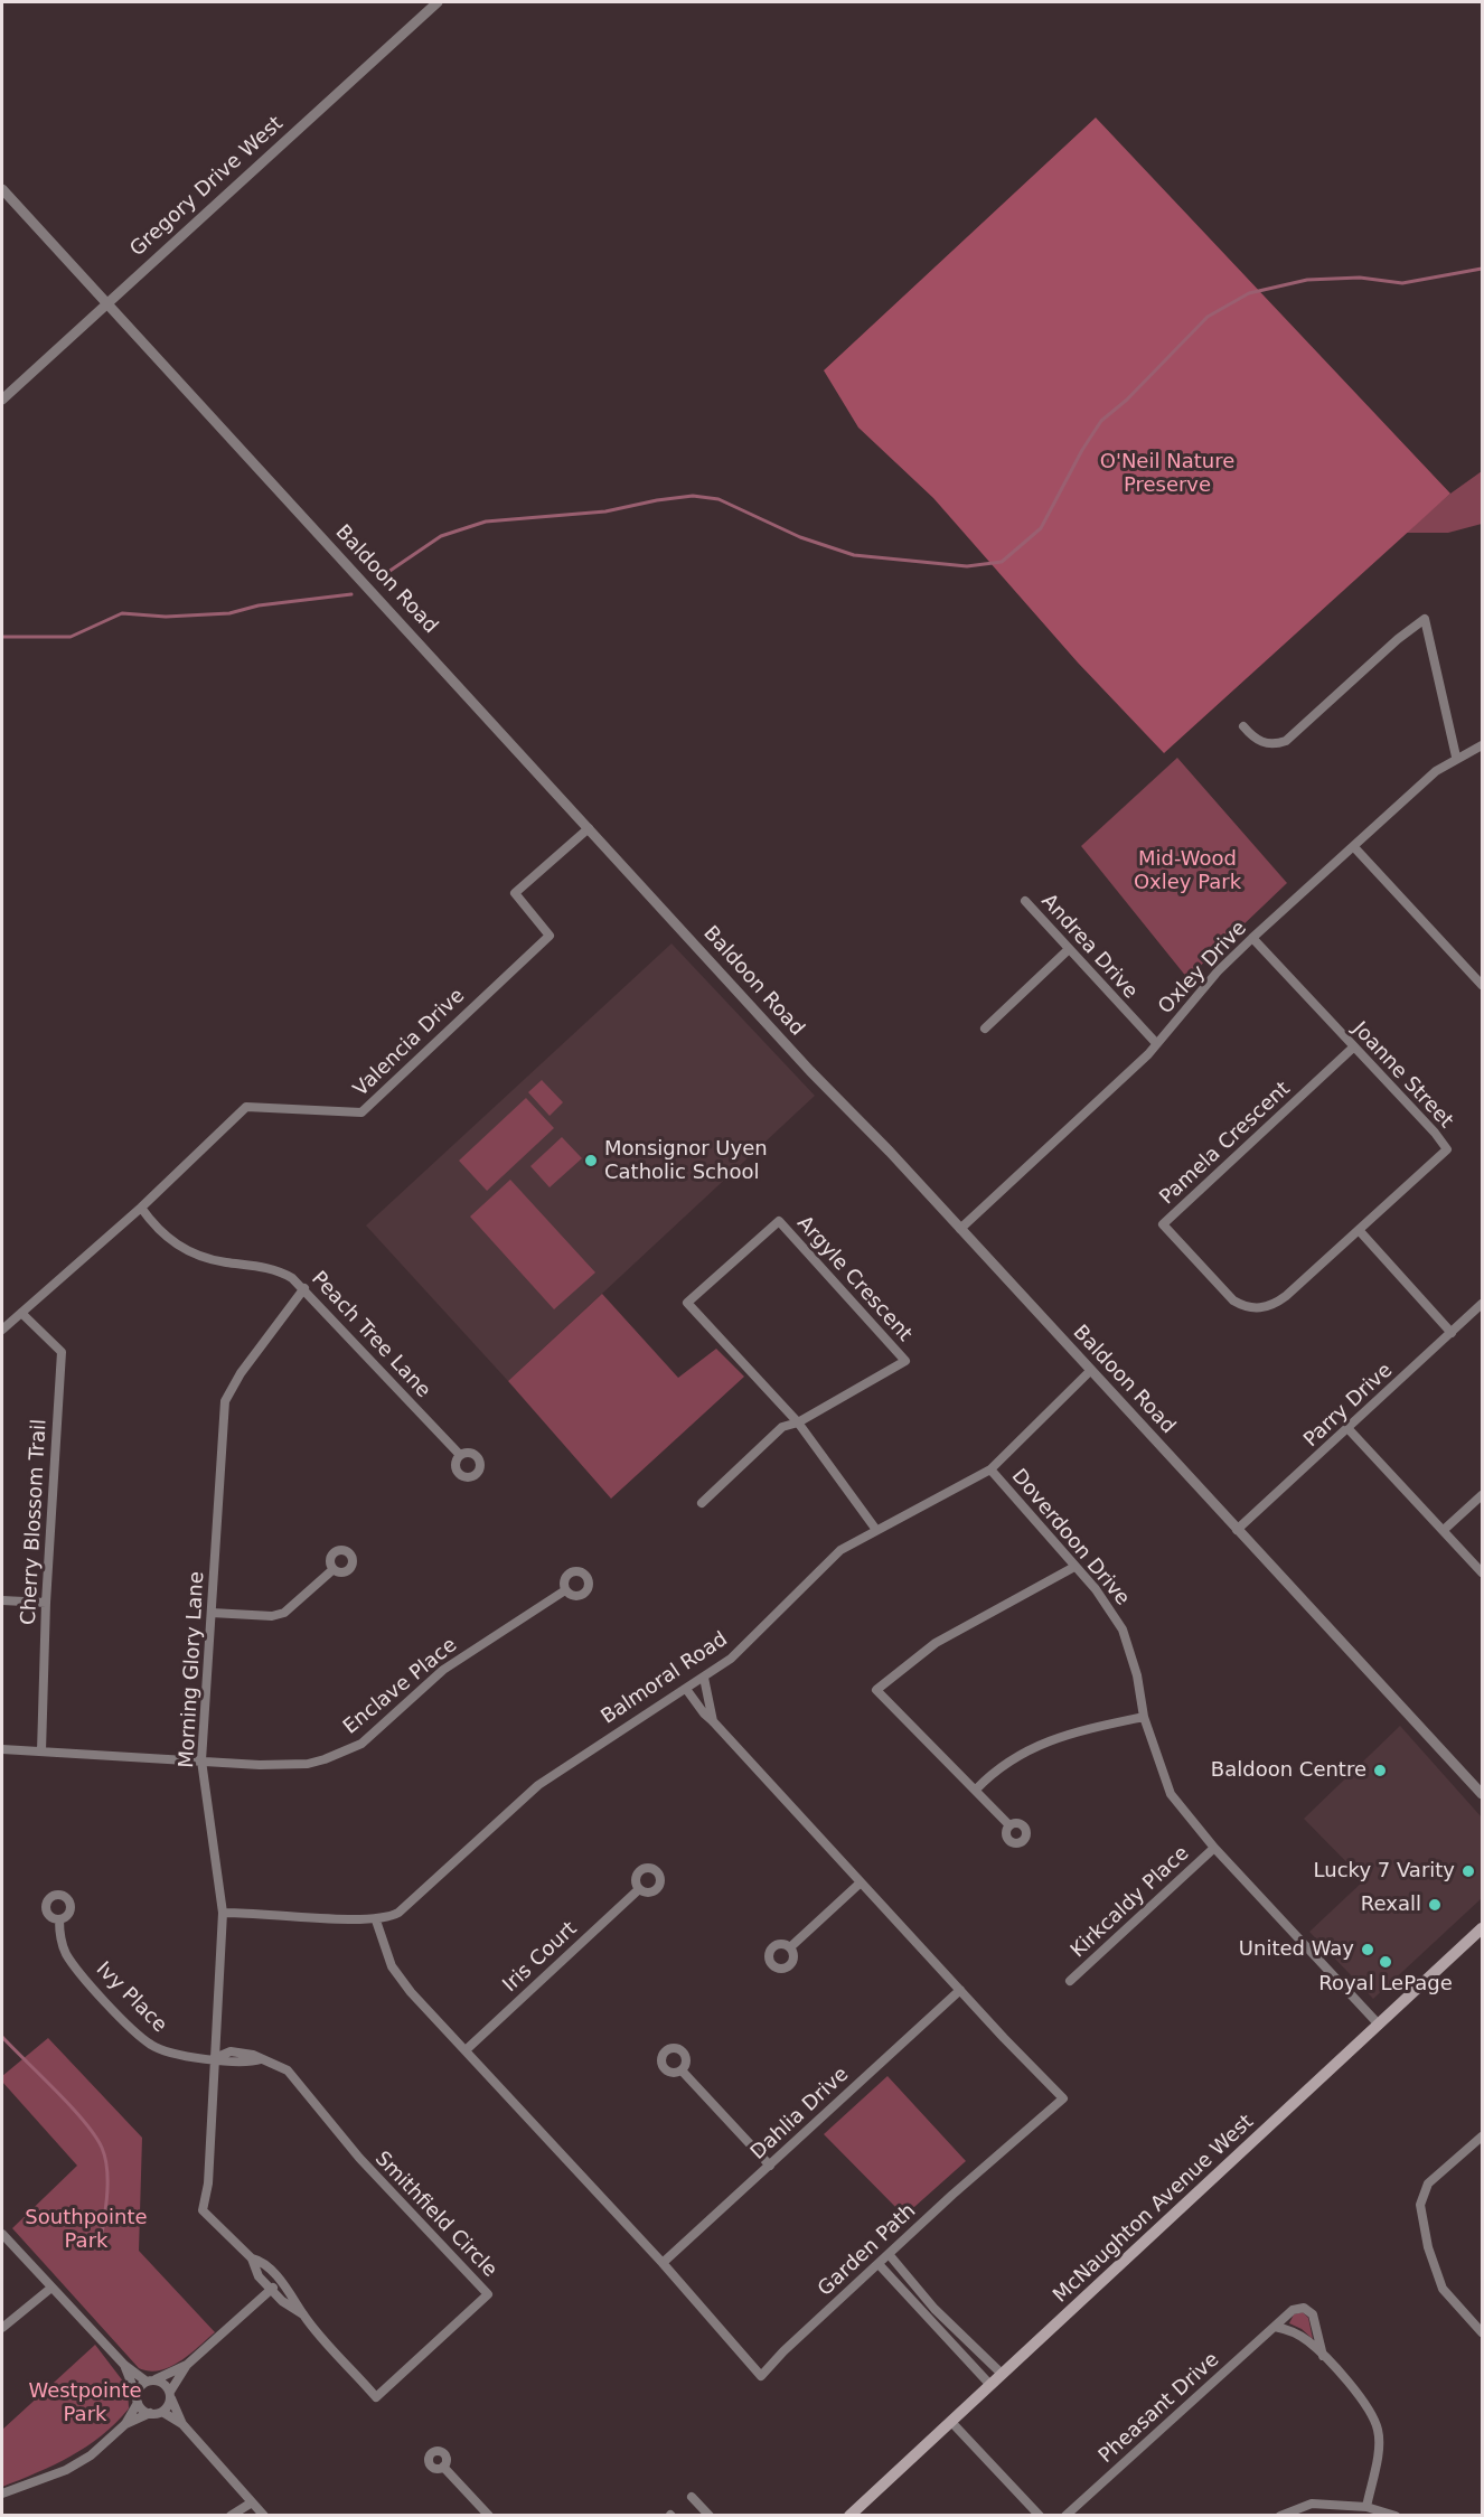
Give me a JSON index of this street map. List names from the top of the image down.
{
  "streets": {
    "main road": ["McNaughton Avenue West"],
    "street": [
      "Gregory Drive West",
      "Baldoon Road",
      "Andrea Drive",
      "Oxley Drive",
      "Valencia Drive",
      "Joanne Street",
      "Pamela Crescent",
      "Argyle Crescent",
      "Peach Tree Lane",
      "Parry Drive",
      "Cherry Blossom Trail",
      "Doverdoon Drive",
      "Morning Glory Lane",
      "Balmoral Road",
      "Enclave Place",
      "Kirkcaldy Place",
      "Iris Court",
      "Ivy Place",
      "Dahlia Drive",
      "Smithfield Circle",
      "Garden Path",
      "Pheasant Drive"
    ]
  },
  "crossings": [
    ["Gregory Drive West", "Baldoon Road"],
    ["Baldoon Road", "Oxley Drive"],
    ["Baldoon Road", "Valencia Drive"],
    ["Baldoon Road", "Parry Drive"],
    ["Baldoon Road", "Balmoral Road"],
    ["Andrea Drive", "Oxley Drive"],
    ["Oxley Drive", "Joanne Street"],
    ["Valencia Drive", "Peach Tree Lane"],
    ["Valencia Drive", "Cherry Blossom Trail"],
    ["Joanne Street", "Pamela Crescent"],
    ["Argyle Crescent", "Balmoral Road"],
    ["Peach Tree Lane", "Morning Glory Lane"],
    ["Cherry Blossom Trail", "Enclave Place"],
    ["Doverdoon Drive", "Balmoral Road"],
    ["Doverdoon Drive", "Kirkcaldy Place"],
    ["Doverdoon Drive", "McNaughton Avenue West"],
    ["Morning Glory Lane", "Balmoral Road"],
    ["Morning Glory Lane", "Enclave Place"],
    ["Morning Glory Lane", "Ivy Place"],
    ["Morning Glory Lane", "Smithfield Circle"],
    ["Balmoral Road", "Garden Path"],
    ["Iris Court", "Garden Path"],
    ["Ivy Place", "Smithfield Circle"],
    ["Dahlia Drive", "Garden Path"]
  ],
  "parks": [
    "O'Neil Nature Preserve",
    "Mid-Wood Oxley Park",
    "Southpointe Park",
    "Westpointe Park"
  ],
  "places": [
    "Monsignor Uyen Catholic School",
    "Baldoon Centre",
    "Lucky 7 Varity",
    "Rexall",
    "United Way",
    "Royal LePage"
  ]
}
